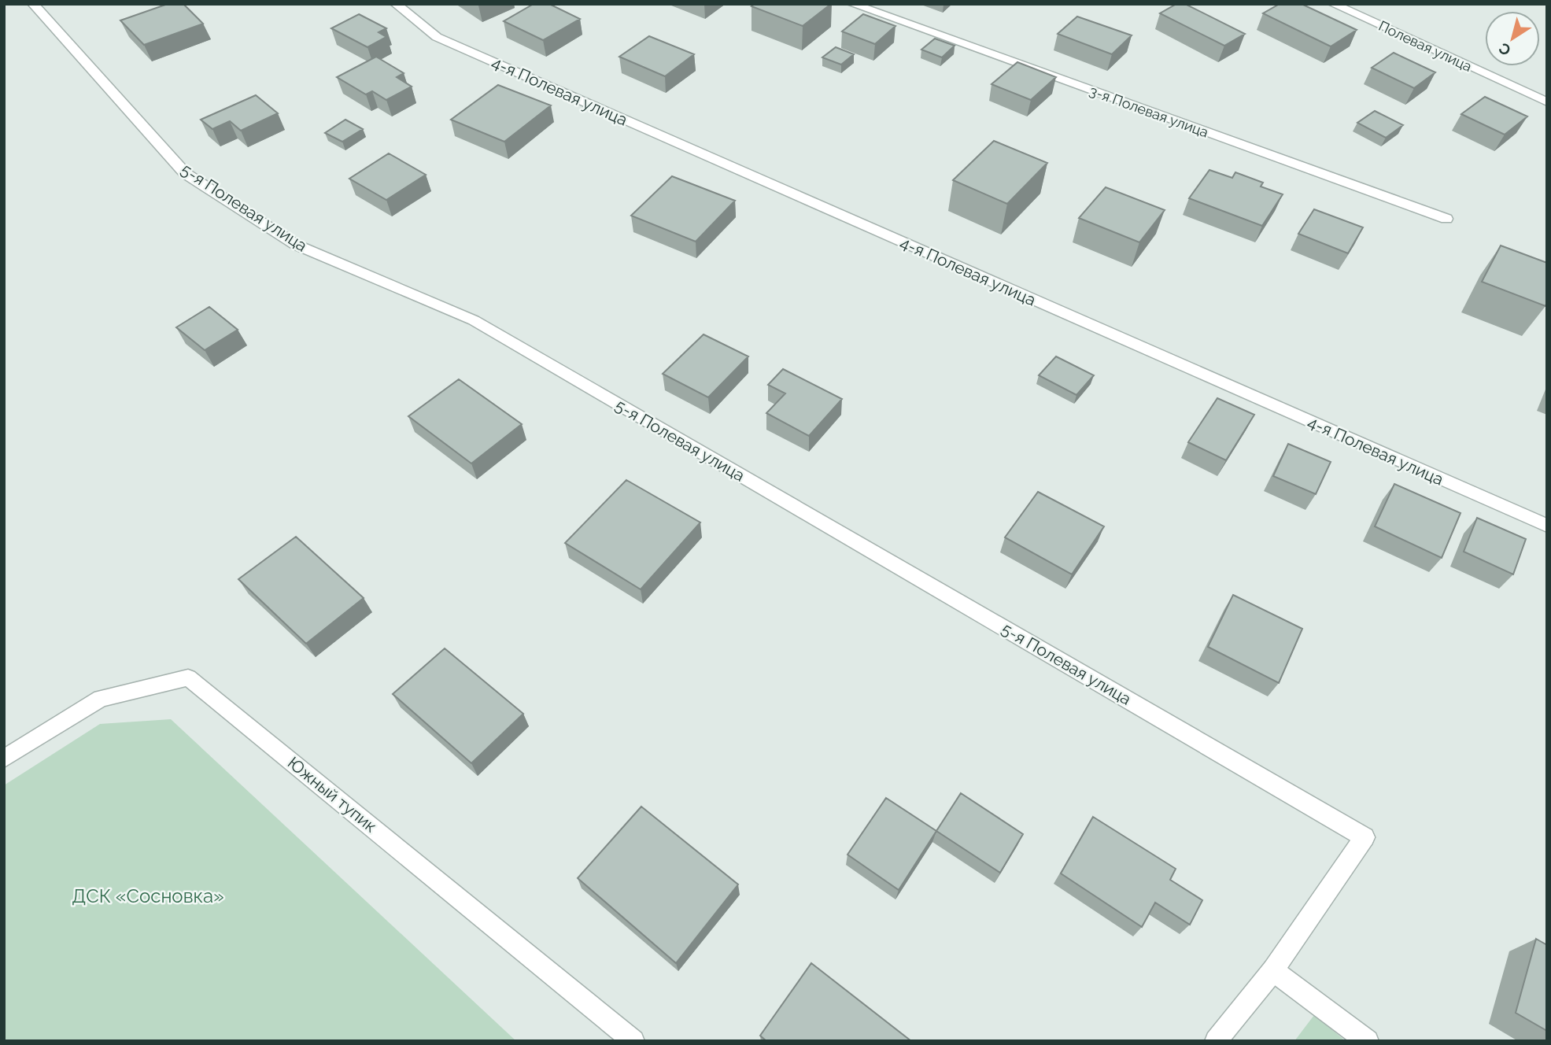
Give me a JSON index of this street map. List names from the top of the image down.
{
  "streets": {
    "street": [
      "Полевая улица",
      "4-я Полевая улица",
      "3-я Полевая улица",
      "5-я Полевая улица",
      "Южный тупик"
    ]
  },
  "parks": ["ДСК «Сосновка»"],
  "north": "bottom left"
}
